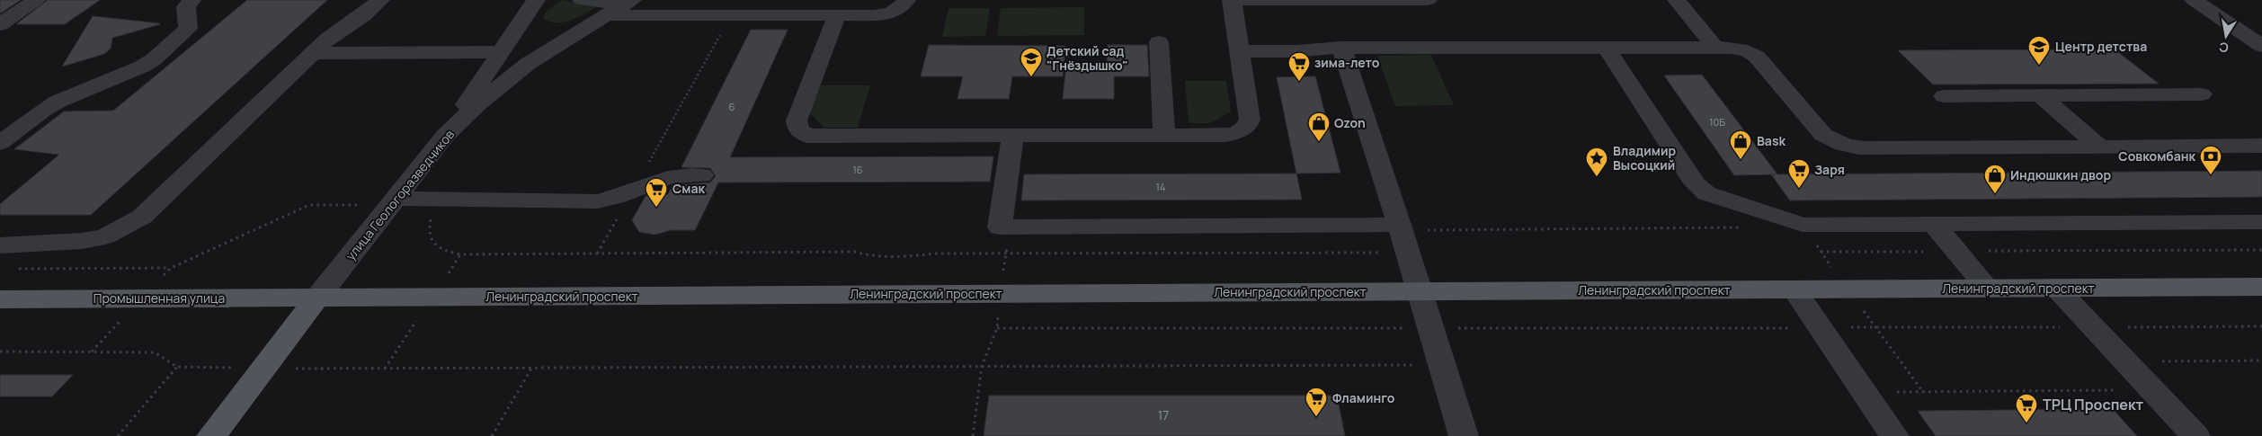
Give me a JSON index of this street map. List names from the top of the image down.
{
  "streets": {
    "main road": ["улица Геологоразведчиков", "Ленинградский проспект", "Промышленная улица"]
  },
  "crossings": [
    ["улица Геологоразведчиков", "Ленинградский проспект"],
    ["улица Геологоразведчиков", "Промышленная улица"],
    ["Ленинградский проспект", "Промышленная улица"]
  ],
  "places": {
    "school or university": ["Центр детства", "Детский сад \"Гнёздышко\""],
    "supermarket": [
      "зима-лето",
      "Заря",
      "Смак",
      "Фламинго",
      "ТРЦ Проспект"
    ],
    "shop": ["Ozon", "Bask", "Индюшкин двор"],
    "bank": ["Совкомбанк"],
    "place": ["Владимир Высоцкий"]
  },
  "house_numbers": [
    "6",
    "10Б",
    "16",
    "14",
    "17"
  ],
  "north": "bottom"
}
